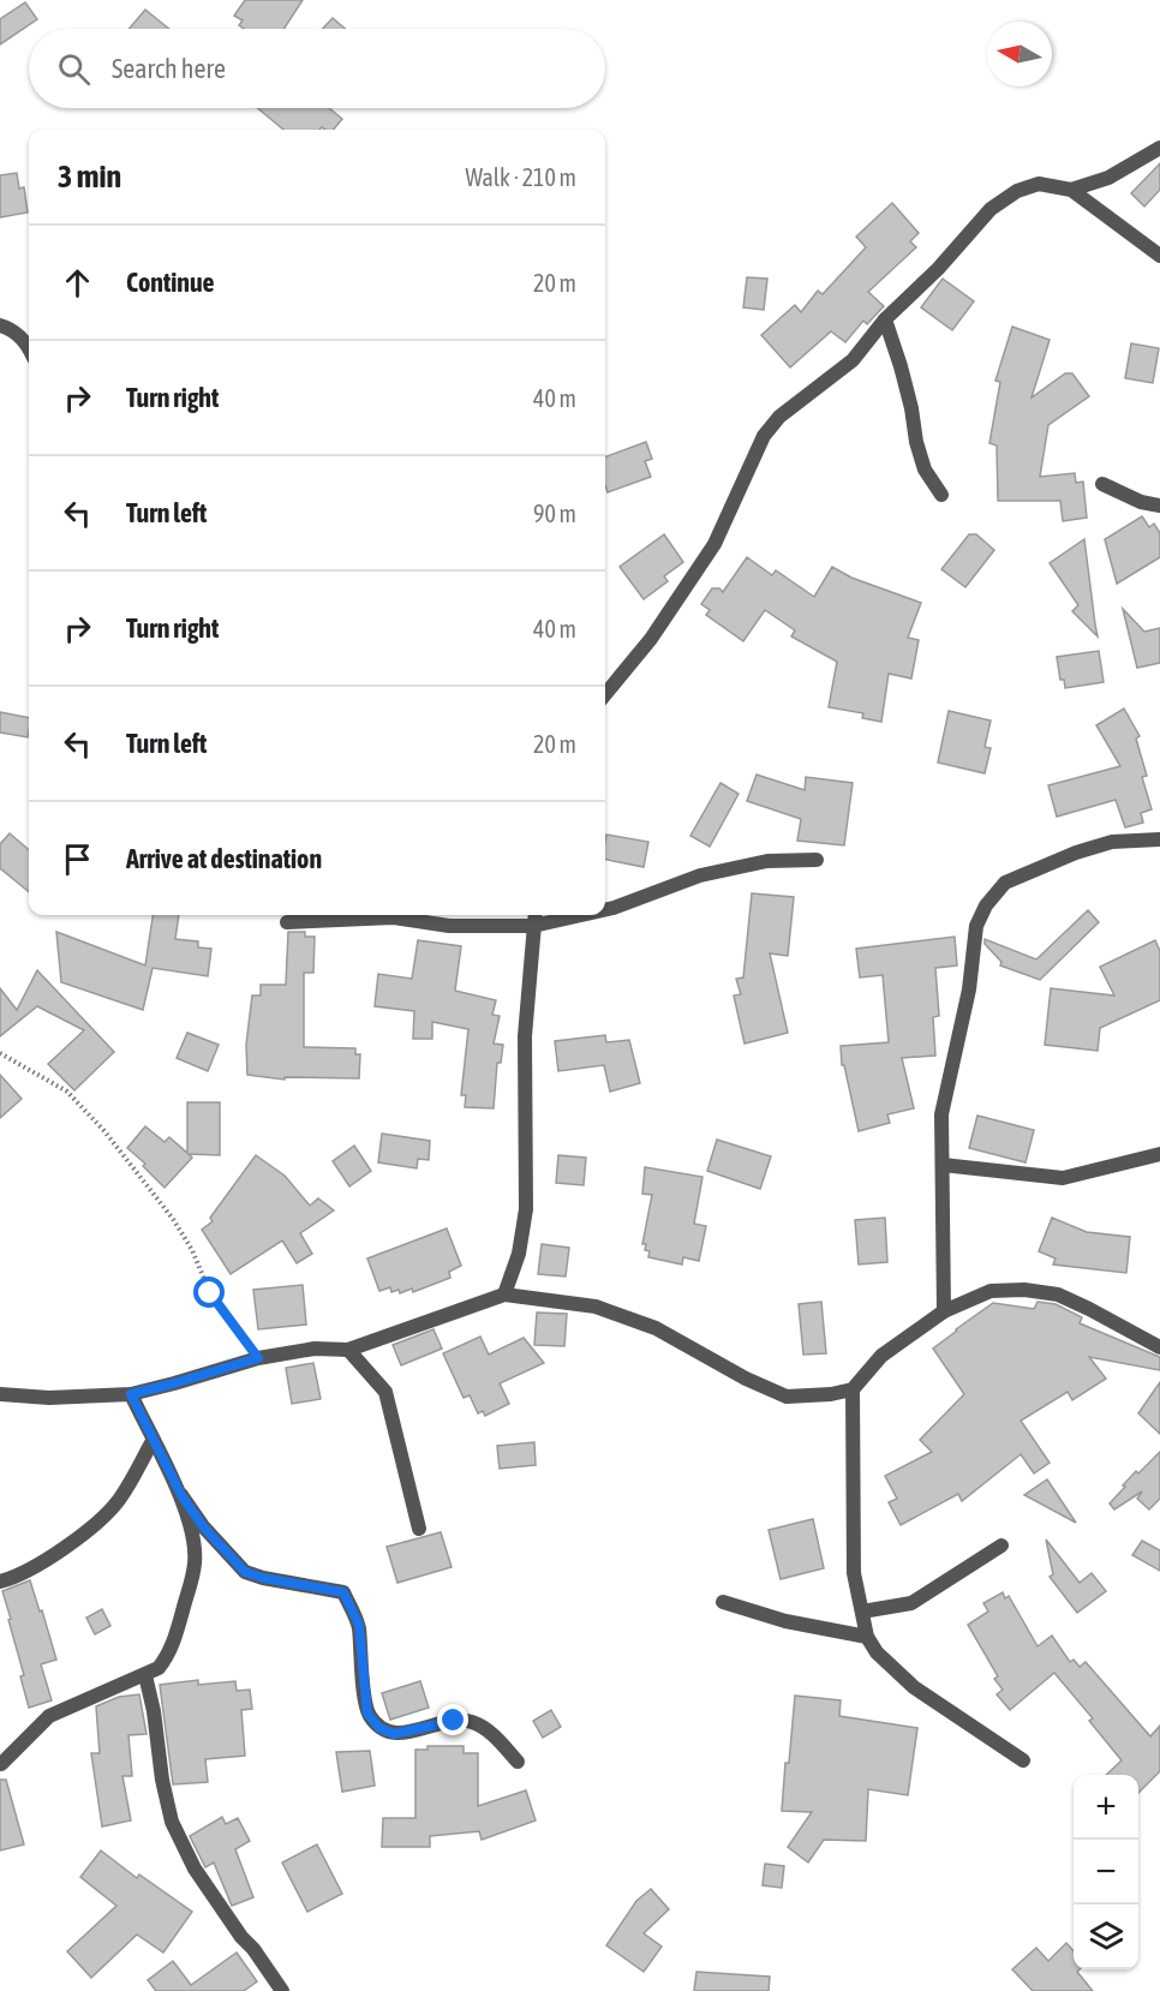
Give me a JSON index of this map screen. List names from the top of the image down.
{
  "north": "left",
  "page": {
    "search": "Search here",
    "heading": ["3 min", "Walk · 210 m"],
    "list": [
      ["Continue", "20 m"],
      ["Turn right", "40 m"],
      ["Turn left", "90 m"],
      ["Turn right", "40 m"],
      ["Turn left", "20 m"],
      "Arrive at destination"
    ],
    "map_buttons": ["+", "−"]
  }
}
